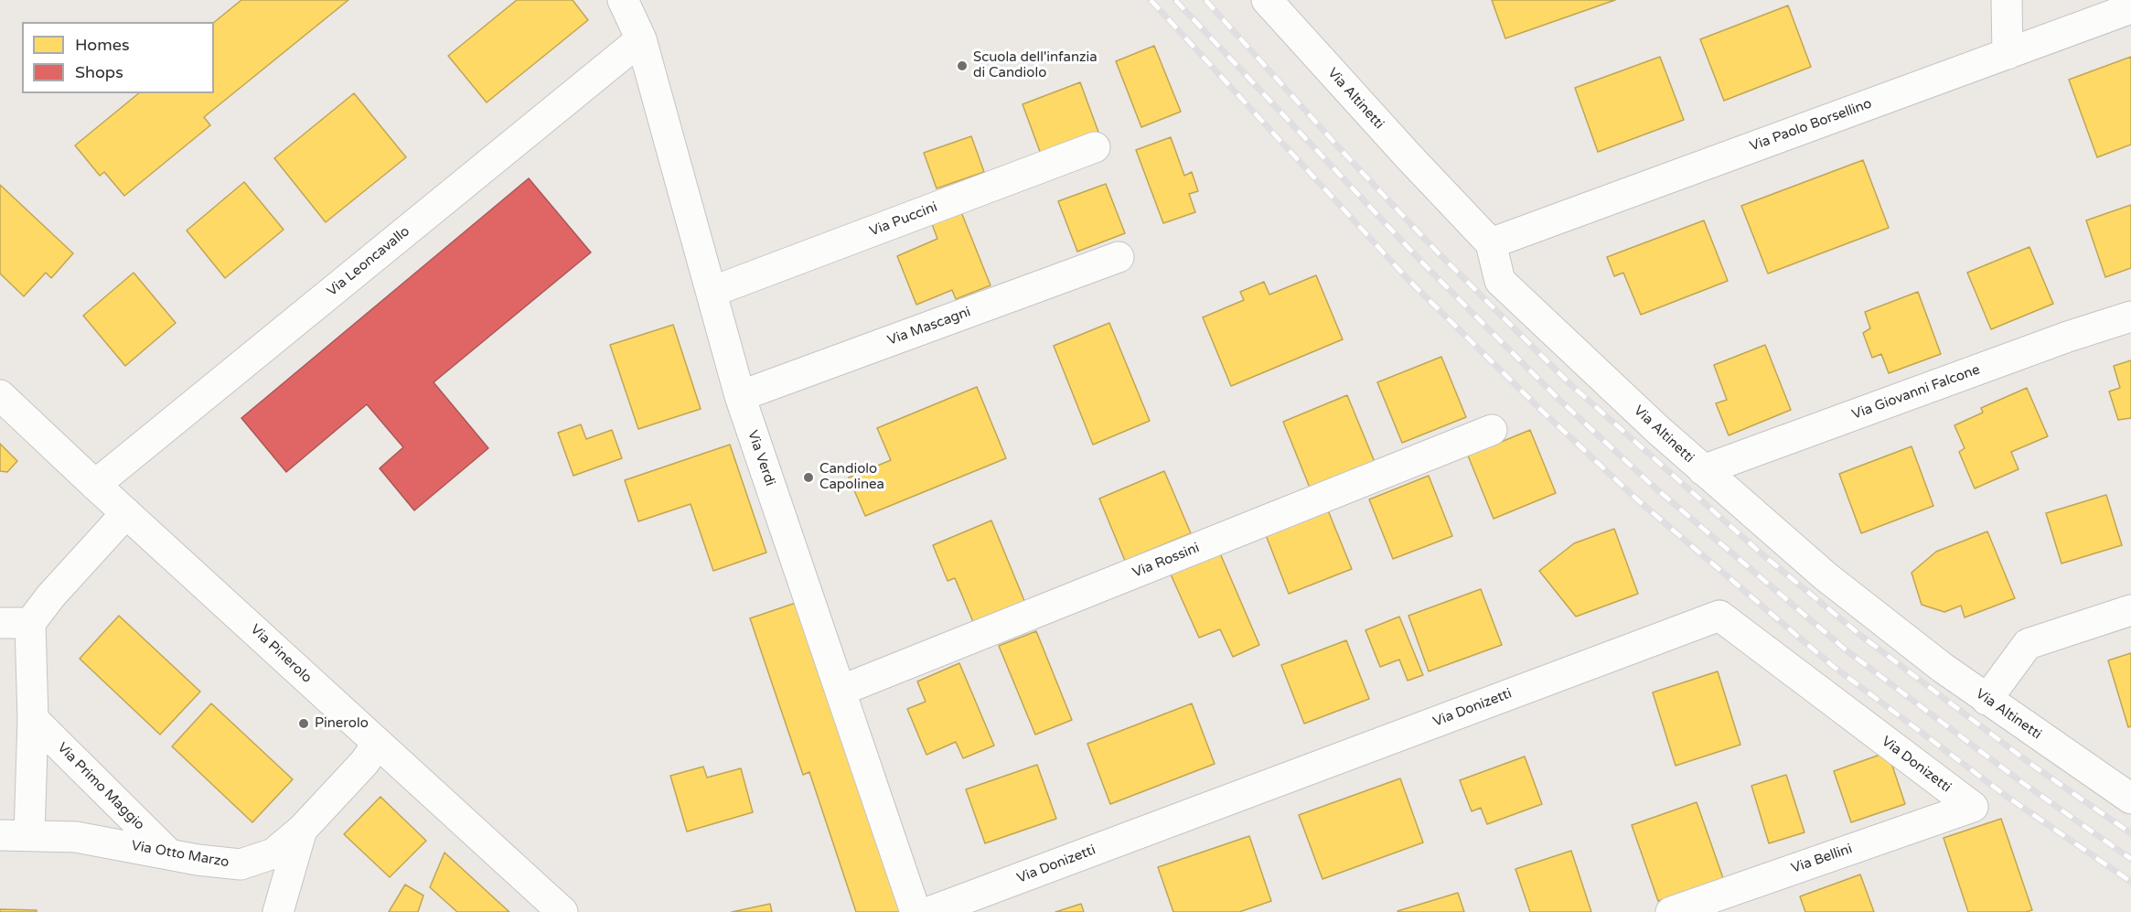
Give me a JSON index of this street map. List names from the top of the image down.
{
  "streets": {
    "street": [
      "Via Altinetti",
      "Via Paolo Borsellino",
      "Via Puccini",
      "Via Leoncavallo",
      "Via Mascagni",
      "Via Giovanni Falcone",
      "Via Verdi",
      "Via Rossini",
      "Via Pinerolo",
      "Via Donizetti",
      "Via Primo Maggio",
      "Via Otto Marzo",
      "Via Bellini"
    ]
  },
  "crossings": [
    ["Via Altinetti", "Via Paolo Borsellino"],
    ["Via Altinetti", "Via Giovanni Falcone"],
    ["Via Puccini", "Via Verdi"],
    ["Via Leoncavallo", "Via Verdi"],
    ["Via Leoncavallo", "Via Pinerolo"],
    ["Via Mascagni", "Via Verdi"],
    ["Via Verdi", "Via Rossini"],
    ["Via Pinerolo", "Via Otto Marzo"],
    ["Via Donizetti", "Via Bellini"],
    ["Via Primo Maggio", "Via Otto Marzo"]
  ],
  "places": ["Scuola dell'infanzia di Candiolo", "Candiolo Capolinea", "Pinerolo"],
  "legend": ["Homes", "Shops"]
}
